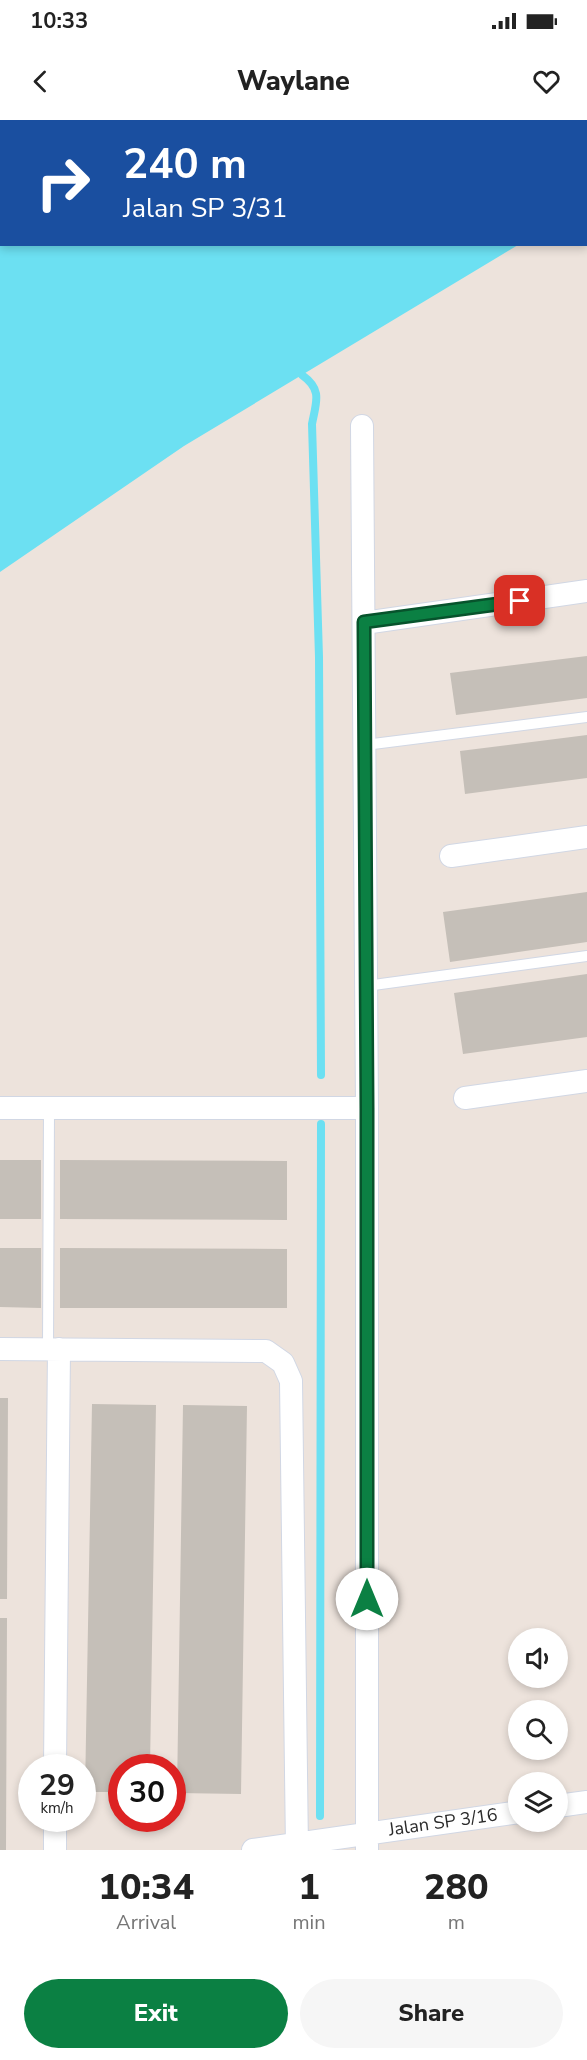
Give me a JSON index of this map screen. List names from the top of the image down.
{
  "streets": {
    "street": ["Jalan SP 3/16"]
  },
  "page": {
    "status": "10:33",
    "header": "Waylane",
    "turn": ["240 m", "Jalan SP 3/31"],
    "speed": "29 km/h",
    "limit": "30",
    "eta": [
      "10:34",
      "Arrival",
      "1",
      "min",
      "280",
      "m"
    ],
    "buttons": ["Exit", "Share"]
  }
}
